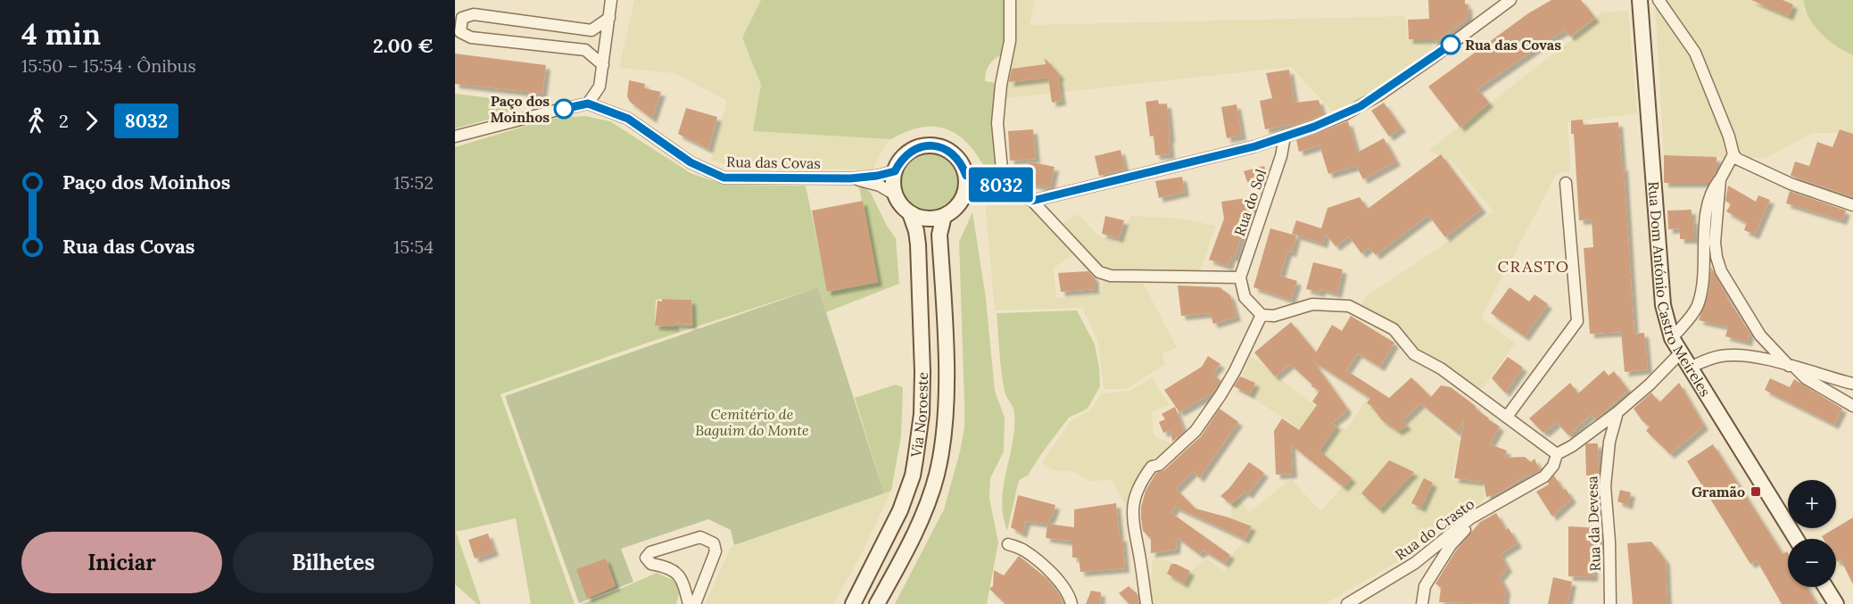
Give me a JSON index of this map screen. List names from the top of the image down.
{
  "streets": {
    "main road": ["Rua Dom António Castro Meireles", "Via Noroeste"],
    "street": [
      "Rua das Covas",
      "Rua do Sol",
      "Rua da Devesa",
      "Rua do Crasto"
    ]
  },
  "crossings": [
    ["Rua das Covas", "Via Noroeste"],
    ["Rua Dom António Castro Meireles", "Rua do Crasto"],
    ["Rua da Devesa", "Rua do Crasto"]
  ],
  "districts": ["CRASTO"],
  "parks": ["Cemitério de Baguim do Monte"],
  "places": {
    "other": ["Rua das Covas", "Paço dos Moinhos"],
    "transit": ["Gramão"]
  },
  "lines": ["bus line 8032"],
  "page": {
    "heading": ["4 min", "15:50 – 15:54 · Ônibus", "2.00 €"],
    "on_map": "8032",
    "legs": ["2", "8032"],
    "list": [
      {
        "name": "Paço dos Moinhos",
        "value": "15:52"
      },
      {
        "name": "Rua das Covas",
        "value": "15:54"
      }
    ],
    "map_buttons": ["+", "−"],
    "buttons": ["Iniciar", "Bilhetes"]
  }
}
